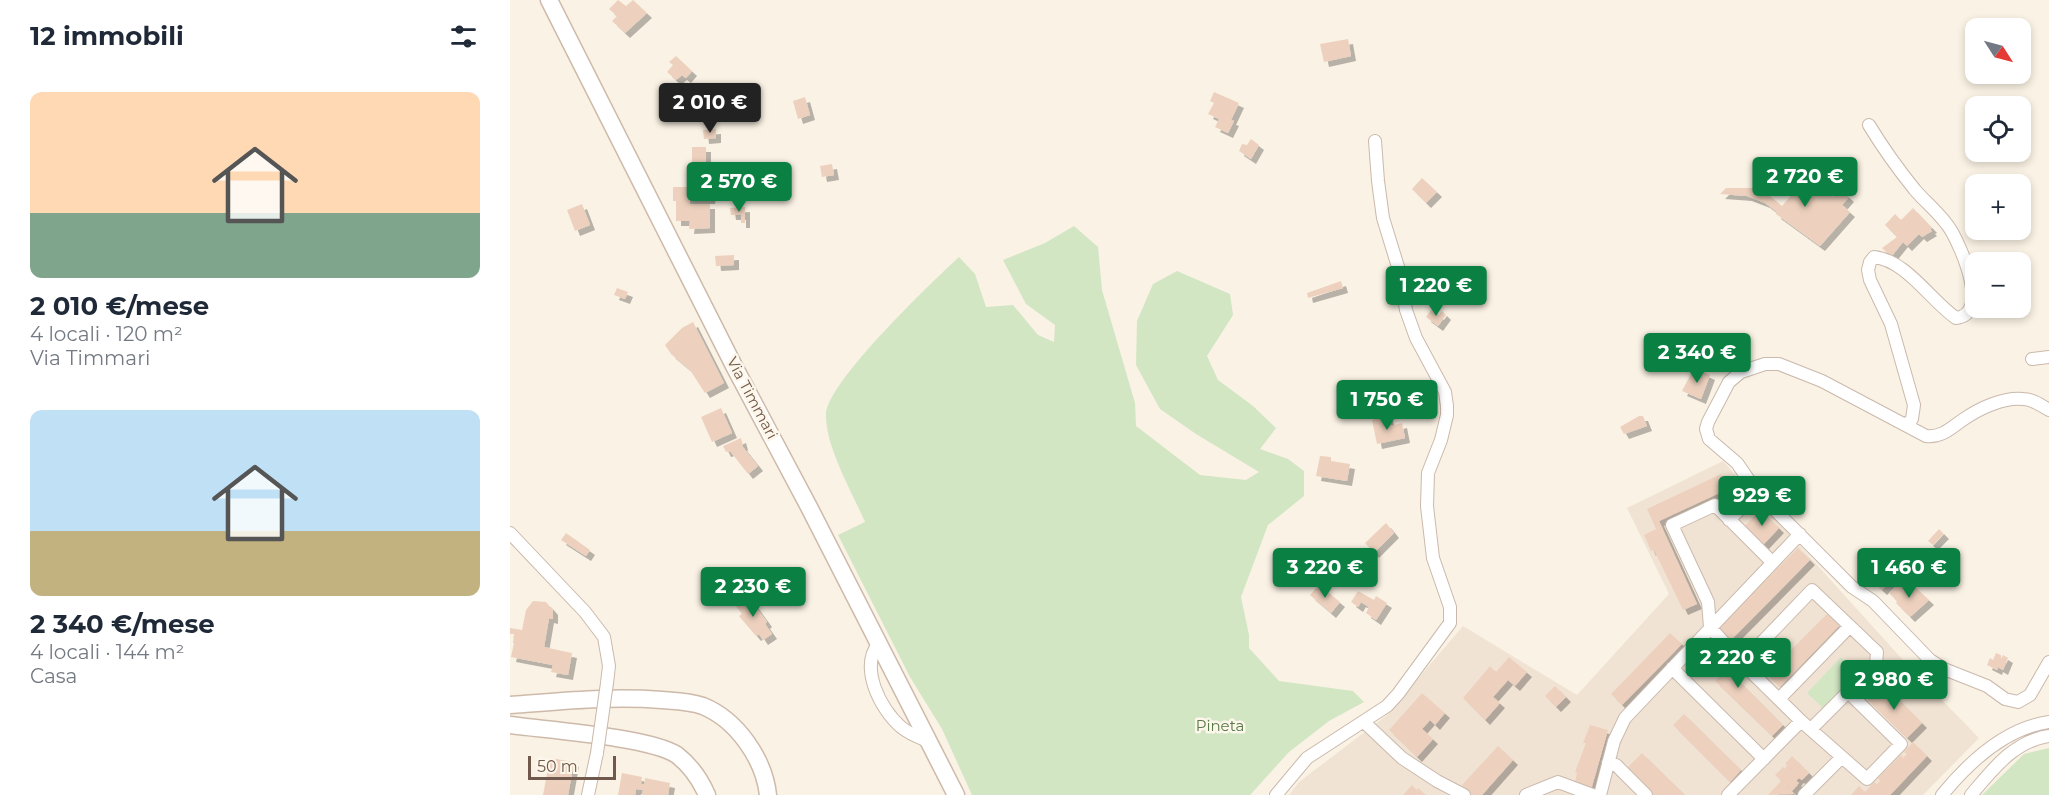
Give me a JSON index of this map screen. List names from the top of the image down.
{
  "streets": {
    "main road": ["Via Timmari"]
  },
  "parks": ["Pineta"],
  "scale_bar": "50 m",
  "north": "bottom right",
  "page": {
    "heading": "12 immobili",
    "map_buttons": ["+", "−"],
    "list": [
      {
        "name": "2 010 €/mese",
        "note": "4 locali · 120 m² · Via Timmari"
      },
      {
        "name": "2 340 €/mese",
        "note": "4 locali · 144 m² · Casa"
      }
    ],
    "price": [
      "2 010 €",
      "2 720 €",
      "2 570 €",
      "1 220 €",
      "2 340 €",
      "1 750 €",
      "929 €",
      "3 220 €",
      "1 460 €",
      "2 230 €",
      "2 220 €",
      "2 980 €"
    ],
    "scale": "50 m"
  }
}
